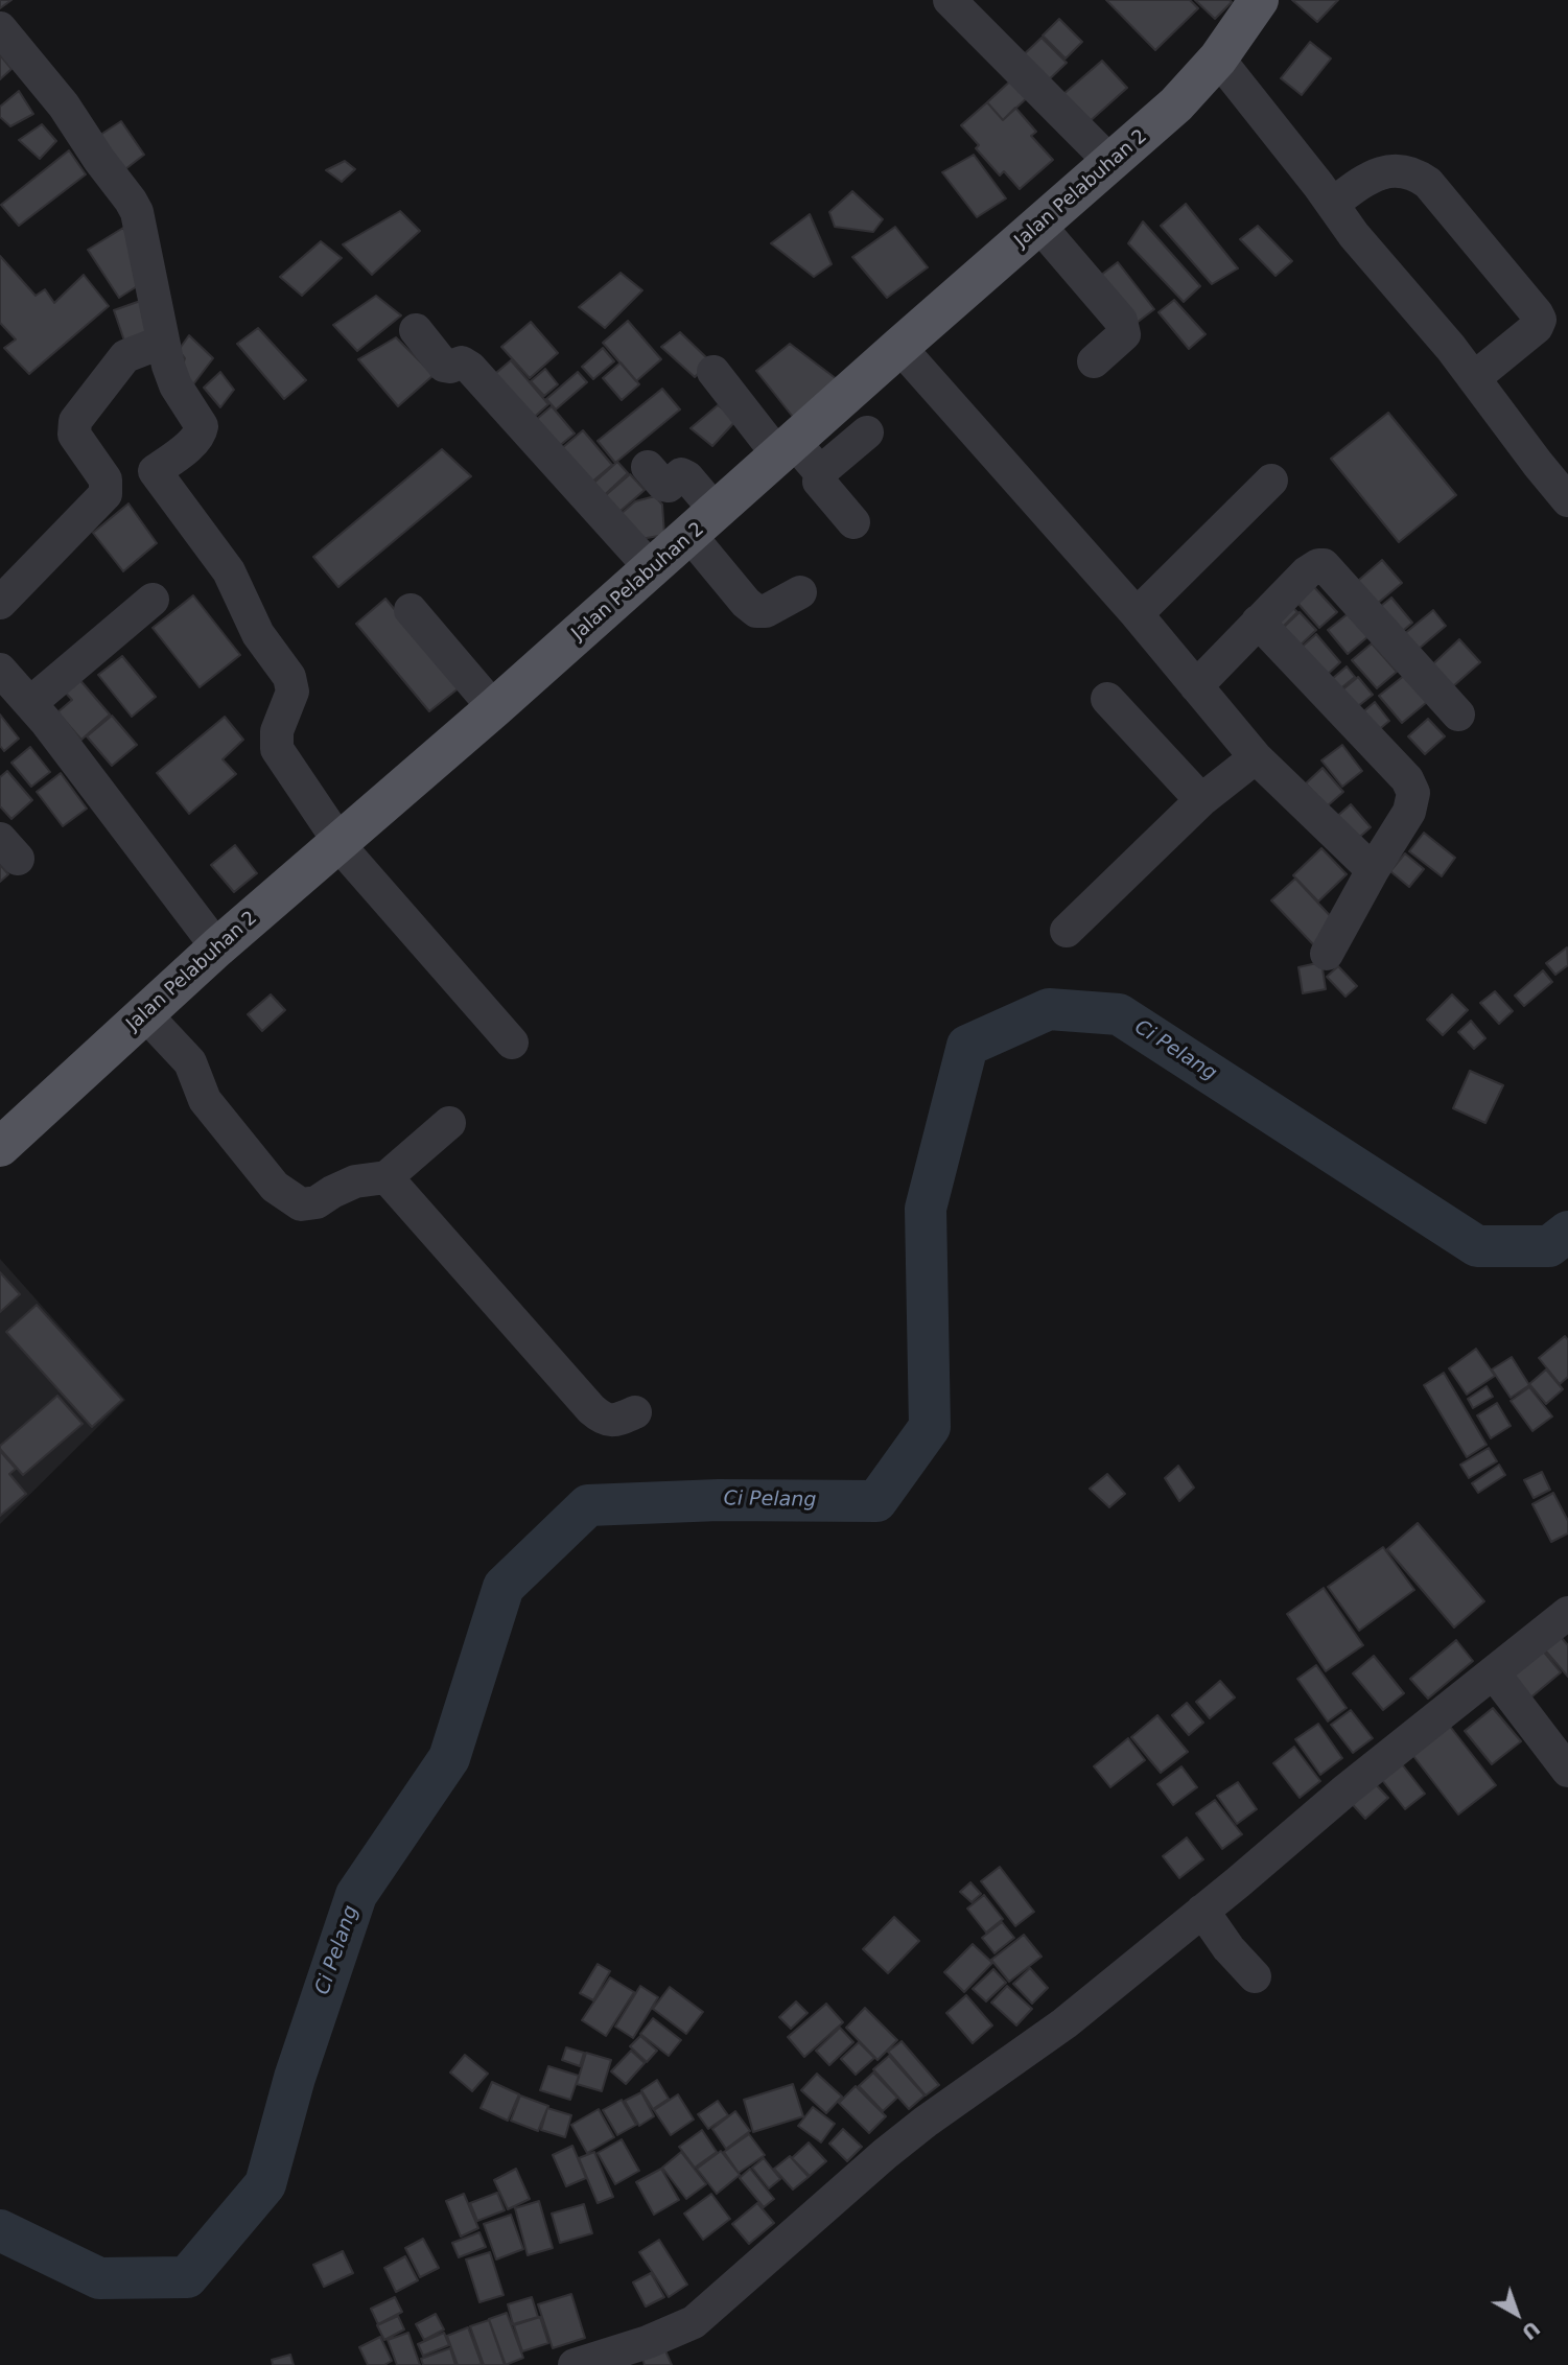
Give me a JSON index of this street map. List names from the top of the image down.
{
  "streets": {
    "main road": ["Jalan Pelabuhan 2"]
  },
  "water": ["Ci Pelang"],
  "north": "bottom right"
}
